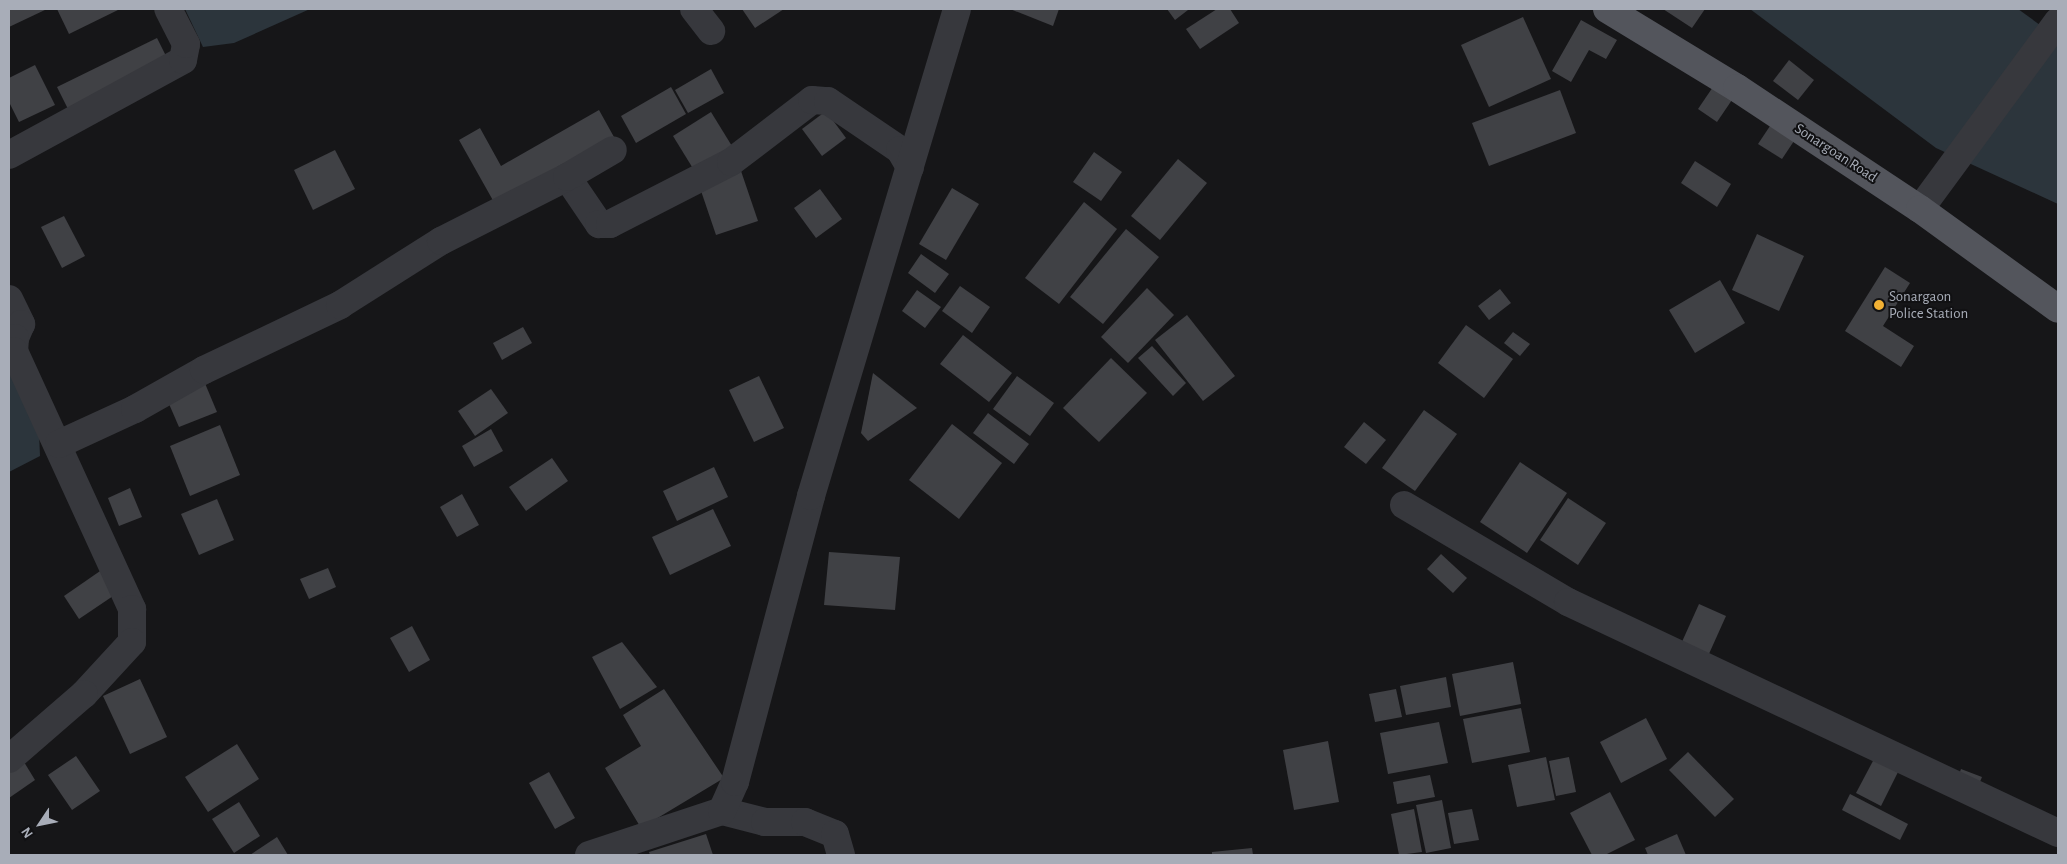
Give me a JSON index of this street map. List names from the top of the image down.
{
  "streets": {
    "main road": ["Sonargoan Road"]
  },
  "places": ["Sonargaon Police Station"],
  "north": "bottom left"
}
